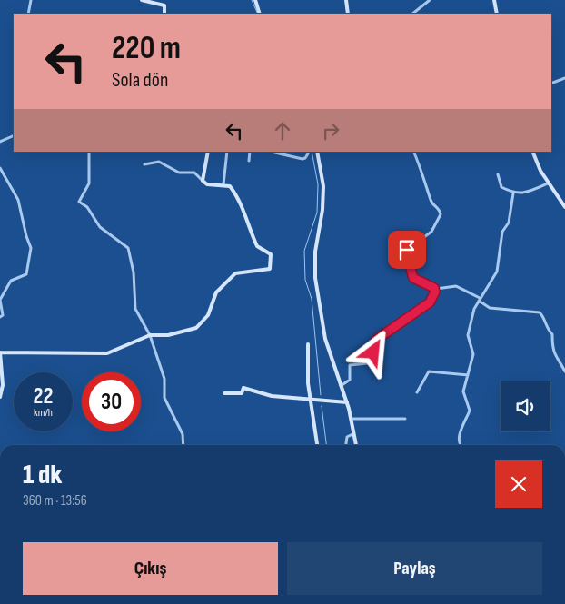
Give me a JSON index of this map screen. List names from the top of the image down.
{
  "page": {
    "turn": ["220 m", "Sola dön"],
    "speed": "22 km/h",
    "limit": "30",
    "heading": ["1 dk", "360 m · 13:56"],
    "buttons": ["Çıkış", "Paylaş"]
  }
}
